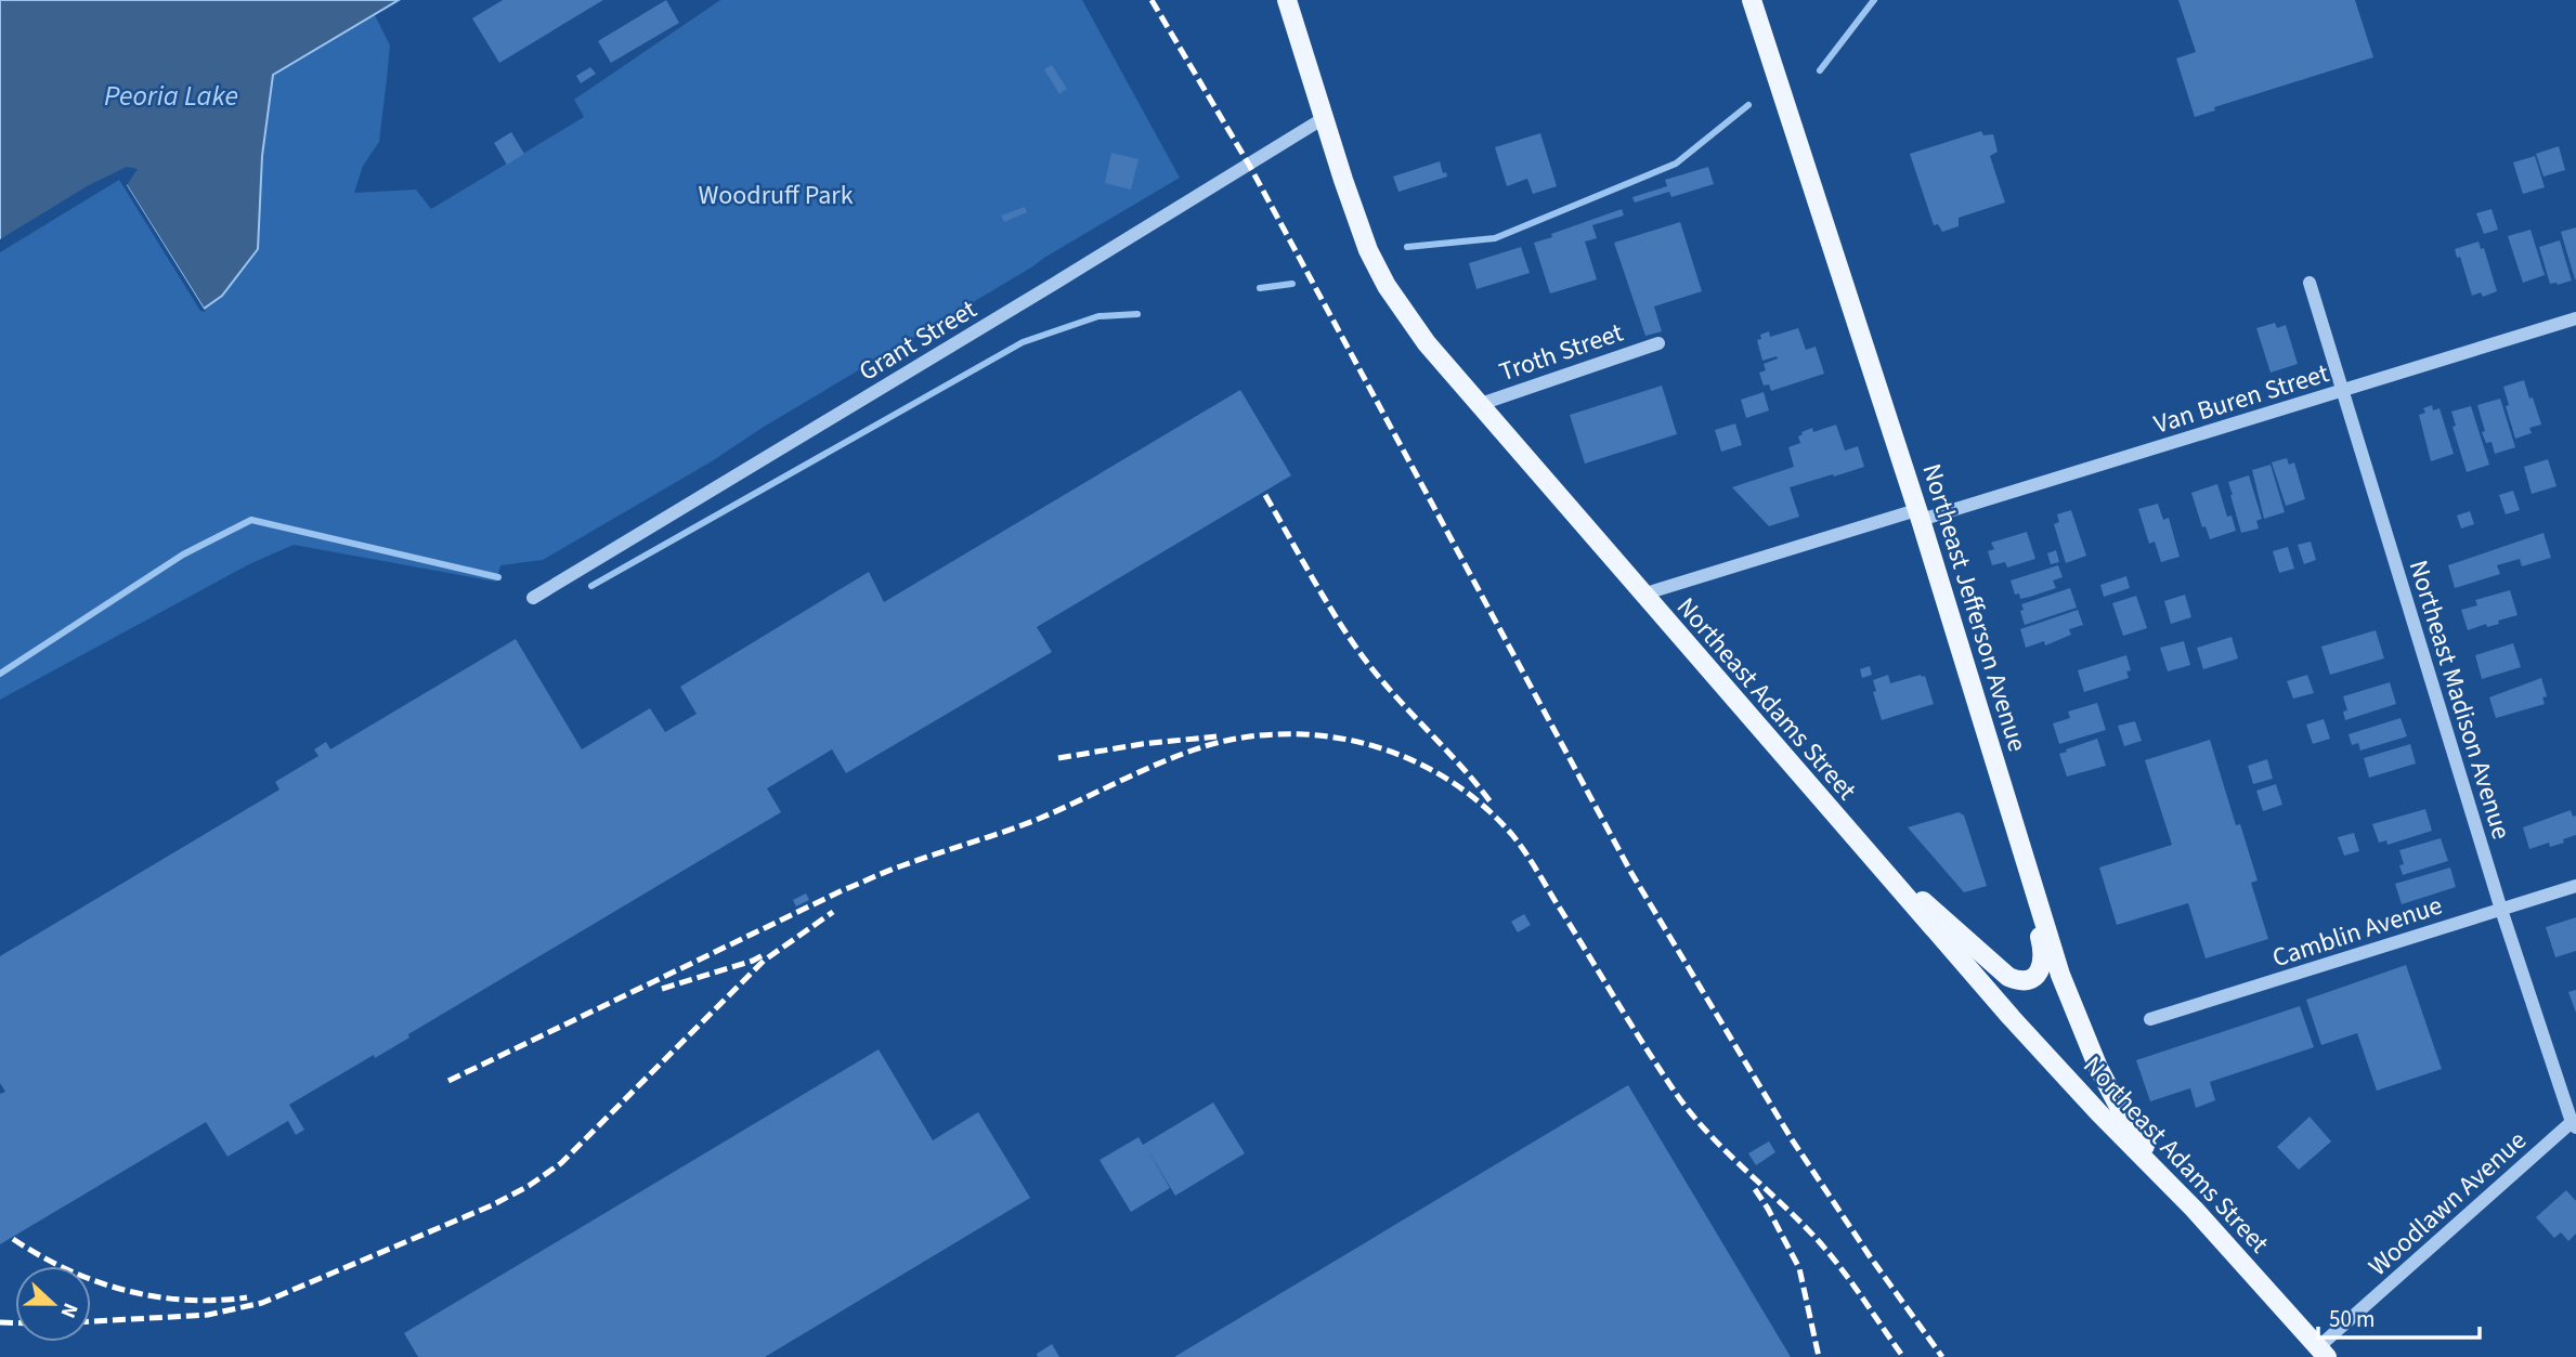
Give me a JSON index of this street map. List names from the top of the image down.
{
  "streets": {
    "main road": ["Northeast Jefferson Avenue", "Northeast Adams Street"],
    "street": [
      "Grant Street",
      "Troth Street",
      "Van Buren Street",
      "Northeast Madison Avenue",
      "Camblin Avenue",
      "Woodlawn Avenue"
    ]
  },
  "crossings": [
    ["Grant Street", "Northeast Adams Street"],
    ["Troth Street", "Northeast Adams Street"],
    ["Van Buren Street", "Northeast Jefferson Avenue"],
    ["Van Buren Street", "Northeast Adams Street"],
    ["Van Buren Street", "Northeast Madison Avenue"],
    ["Northeast Jefferson Avenue", "Northeast Adams Street"],
    ["Northeast Adams Street", "Woodlawn Avenue"],
    ["Northeast Madison Avenue", "Camblin Avenue"],
    ["Northeast Madison Avenue", "Woodlawn Avenue"]
  ],
  "water": ["Peoria Lake"],
  "parks": ["Woodruff Park"],
  "scale_bar": "50 m",
  "north": "right"
}
